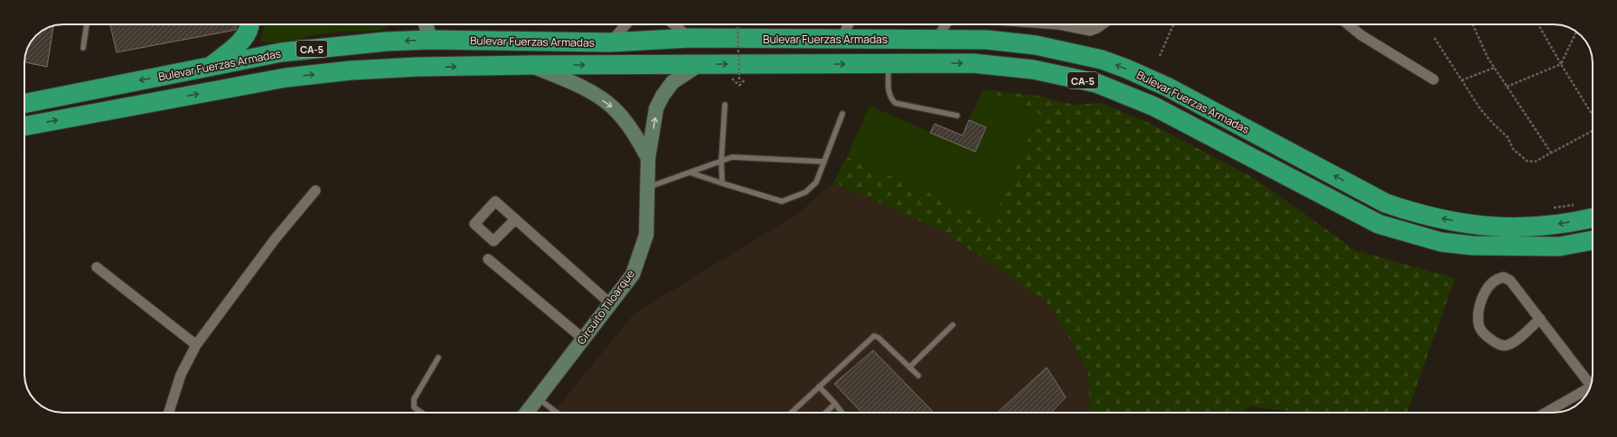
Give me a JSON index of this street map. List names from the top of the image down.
{
  "streets": {
    "highway": ["Bulevar Fuerzas Armadas", "CA-5"],
    "street": ["Circuito Tiloarque"]
  },
  "crossings": [
    ["Bulevar Fuerzas Armadas", "Circuito Tiloarque"]
  ]
}
